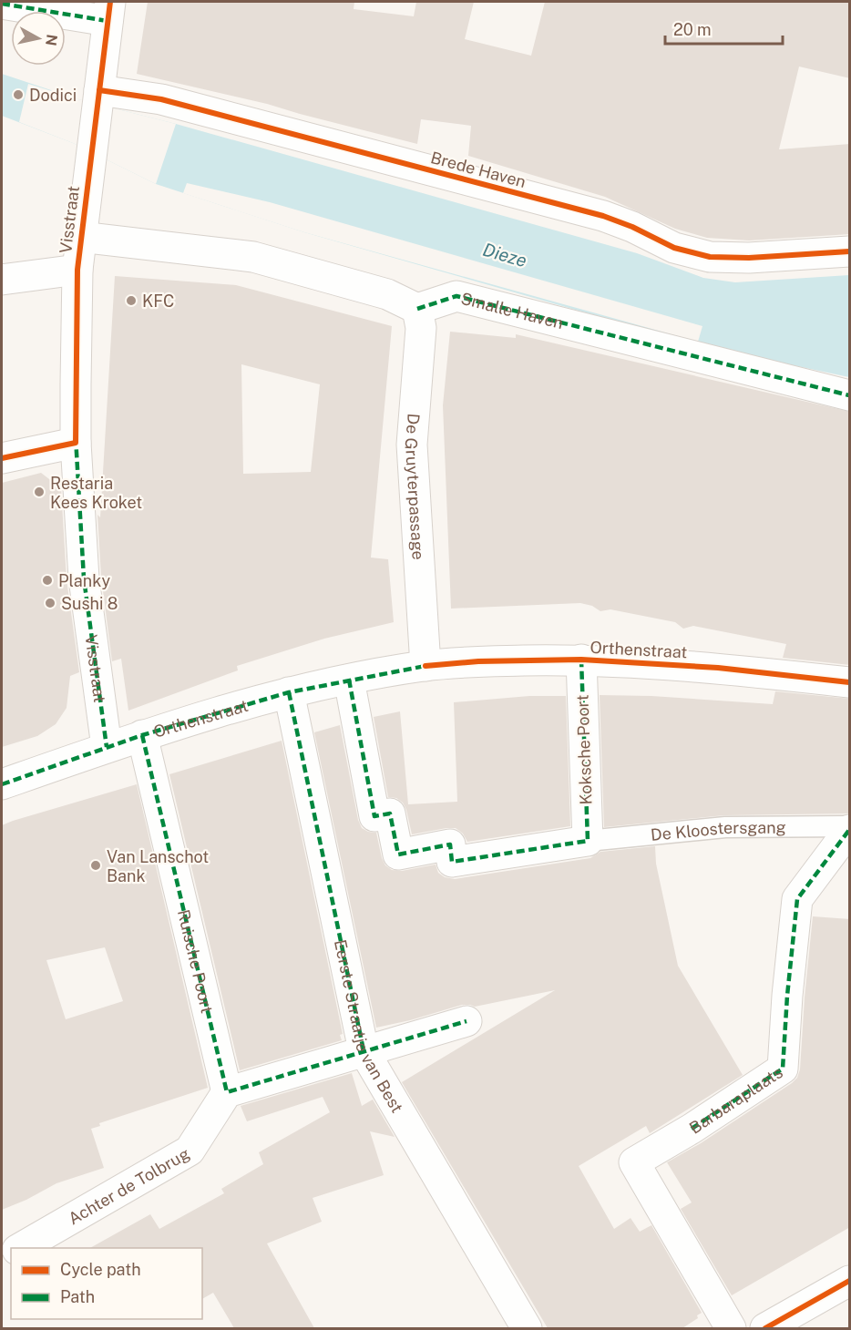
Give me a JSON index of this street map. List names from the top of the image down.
{
  "streets": {
    "street": [
      "Brede Haven",
      "Visstraat",
      "Smalle Haven",
      "De Gruyterpassage",
      "Orthenstraat",
      "Koksche Poort",
      "Ruische Poort",
      "Eerste Straatje van Best",
      "Barbaraplaats",
      "Achter de Tolbrug"
    ],
    "lane": ["De Kloostersgang"]
  },
  "crossings": [
    ["Brede Haven", "Visstraat"],
    ["Visstraat", "Orthenstraat"],
    ["Smalle Haven", "De Gruyterpassage"],
    ["De Gruyterpassage", "Orthenstraat"],
    ["Orthenstraat", "Koksche Poort"],
    ["Orthenstraat", "Ruische Poort"],
    ["Orthenstraat", "Eerste Straatje van Best"],
    ["Koksche Poort", "De Kloostersgang"],
    ["De Kloostersgang", "Barbaraplaats"],
    ["Ruische Poort", "Achter de Tolbrug"]
  ],
  "water": ["Dieze"],
  "places": [
    "Dodici",
    "KFC",
    "Restaria Kees Kroket",
    "Planky",
    "Sushi 8",
    "Van Lanschot Bank"
  ],
  "legend": ["Cycle path", "Path"],
  "scale_bar": "20 m",
  "north": "right"
}
